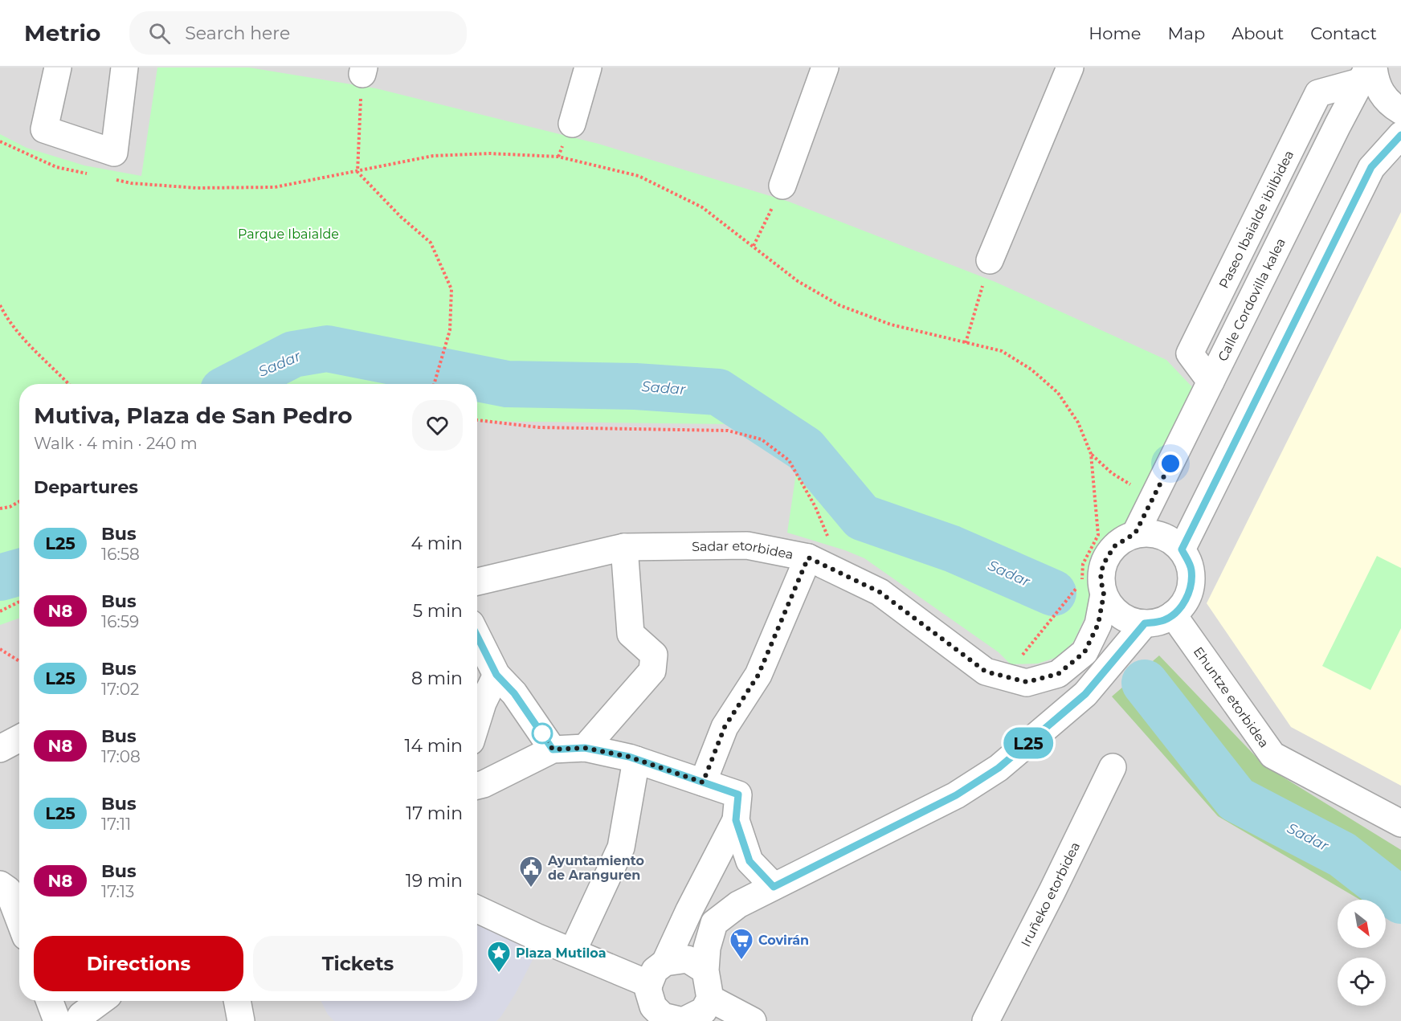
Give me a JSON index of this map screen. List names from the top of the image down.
{
  "streets": {
    "street": [
      "Calle Cordovilla kalea",
      "Sadar etorbidea",
      "Ehuntze etorbidea",
      "Iruñeko etorbidea"
    ]
  },
  "crossings": [
    ["Calle Cordovilla kalea", "Sadar etorbidea"],
    ["Calle Cordovilla kalea", "Ehuntze etorbidea"],
    ["Sadar etorbidea", "Ehuntze etorbidea"]
  ],
  "water": ["Sadar"],
  "parks": ["Parque Ibaialde"],
  "places": {
    "public building": ["Ayuntamiento de Aranguren"],
    "supermarket": ["Covirán"],
    "place": ["Plaza Mutiloa"]
  },
  "lines": ["bus line L25"],
  "north": "bottom right",
  "page": {
    "header": "Metrio",
    "search": "Search here",
    "nav": [
      "Home",
      "Map",
      "About",
      "Contact"
    ],
    "on_map": "L25",
    "heading": [
      ["Mutiva, Plaza de San Pedro", "Walk · 4 min · 240 m"],
      "Departures"
    ],
    "list": [
      {
        "mark": "L25",
        "name": "Bus",
        "note": "16:58",
        "value": "4 min"
      },
      {
        "mark": "N8",
        "name": "Bus",
        "note": "16:59",
        "value": "5 min"
      },
      {
        "mark": "L25",
        "name": "Bus",
        "note": "17:02",
        "value": "8 min"
      },
      {
        "mark": "N8",
        "name": "Bus",
        "note": "17:08",
        "value": "14 min"
      },
      {
        "mark": "L25",
        "name": "Bus",
        "note": "17:11",
        "value": "17 min"
      },
      {
        "mark": "N8",
        "name": "Bus",
        "note": "17:13",
        "value": "19 min"
      }
    ],
    "buttons": ["Directions", "Tickets"]
  }
}
